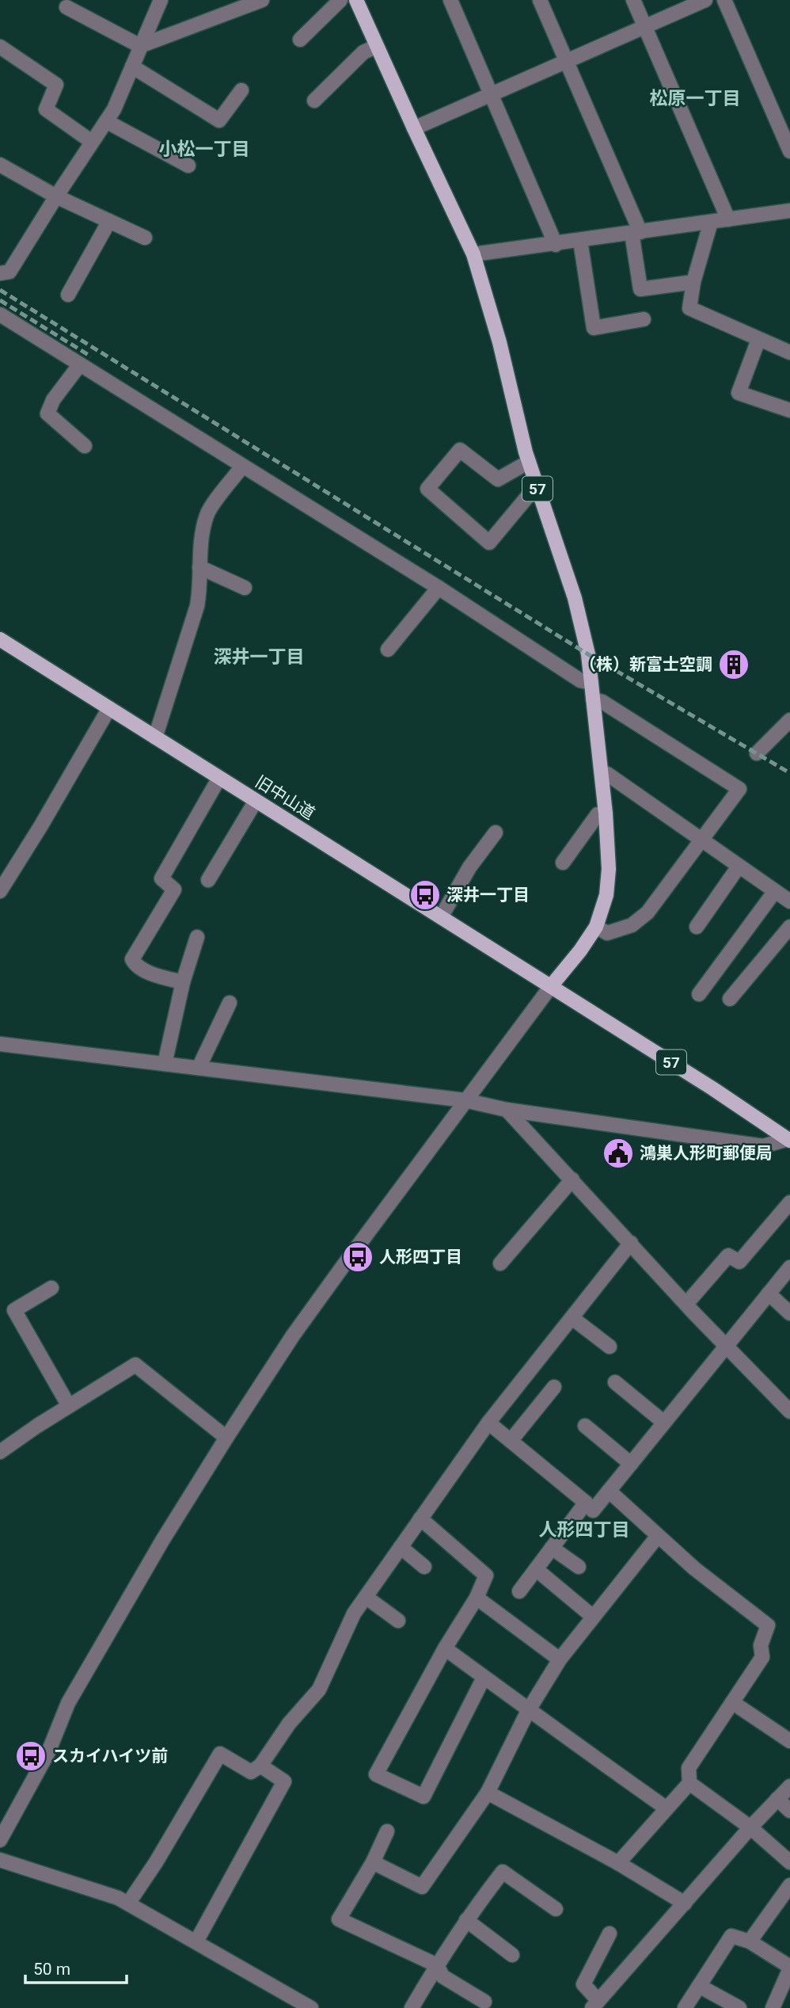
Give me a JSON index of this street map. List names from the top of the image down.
{
  "streets": {
    "main road": ["57", "旧中山道"]
  },
  "crossings": [
    ["57", "旧中山道"]
  ],
  "districts": [
    "松原一丁目",
    "小松一丁目",
    "深井一丁目",
    "人形四丁目"
  ],
  "places": {
    "building": ["（株）新富士空調"],
    "bus stop": ["深井一丁目", "人形四丁目", "スカイハイツ前"],
    "public building": ["鴻巣人形町郵便局"]
  },
  "scale_bar": "50 m"
}
